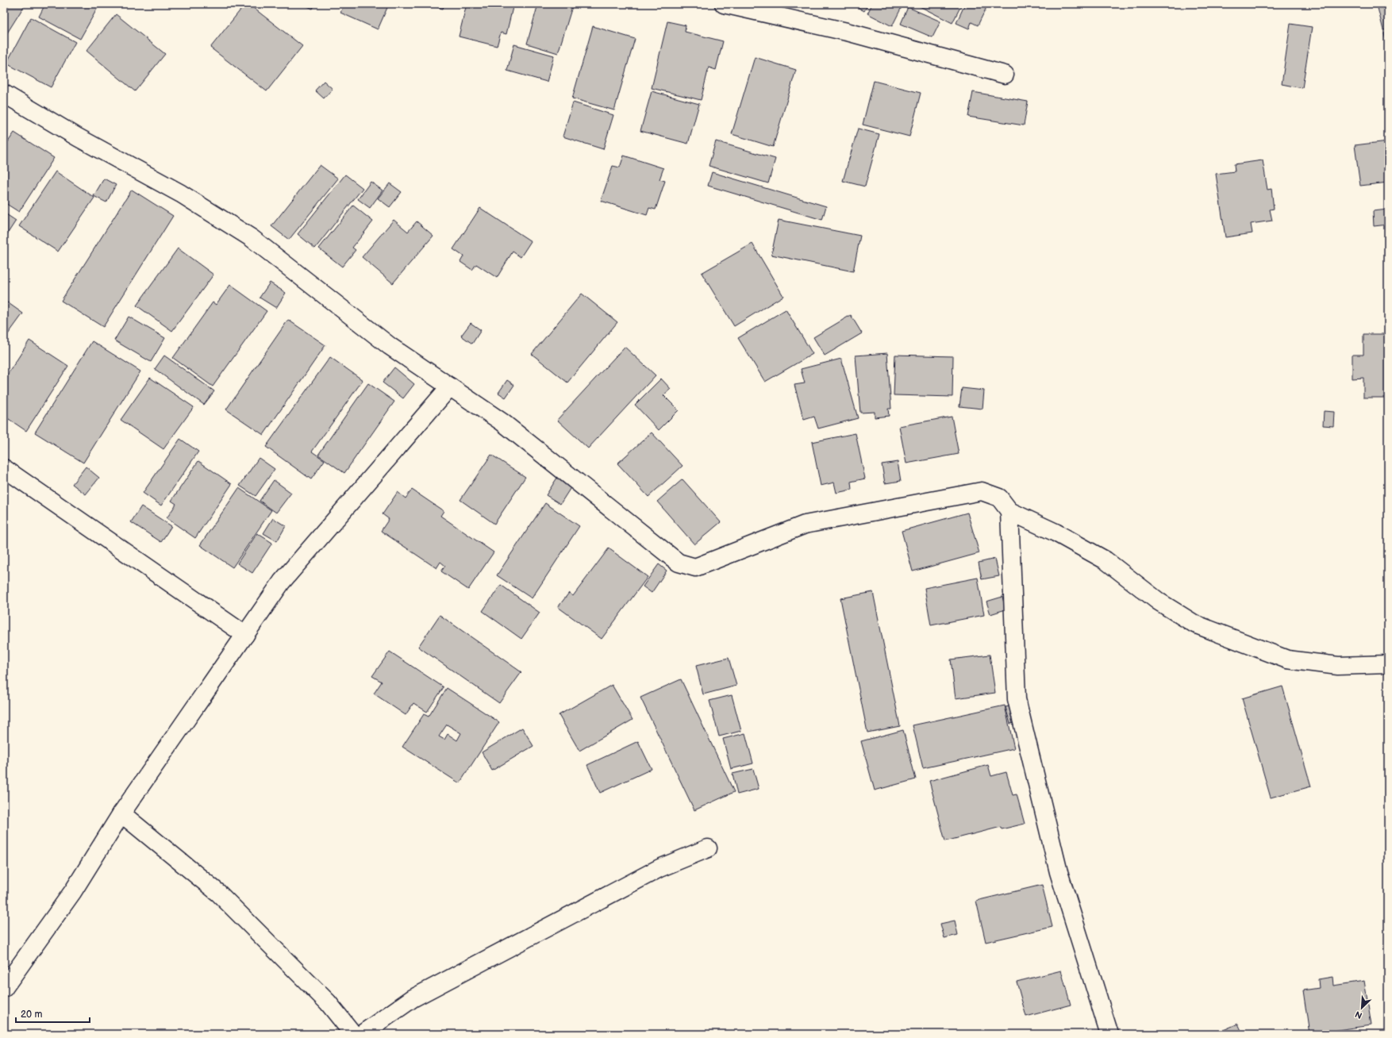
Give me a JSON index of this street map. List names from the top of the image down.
{
  "scale_bar": "20 m",
  "north": "bottom left"
}
